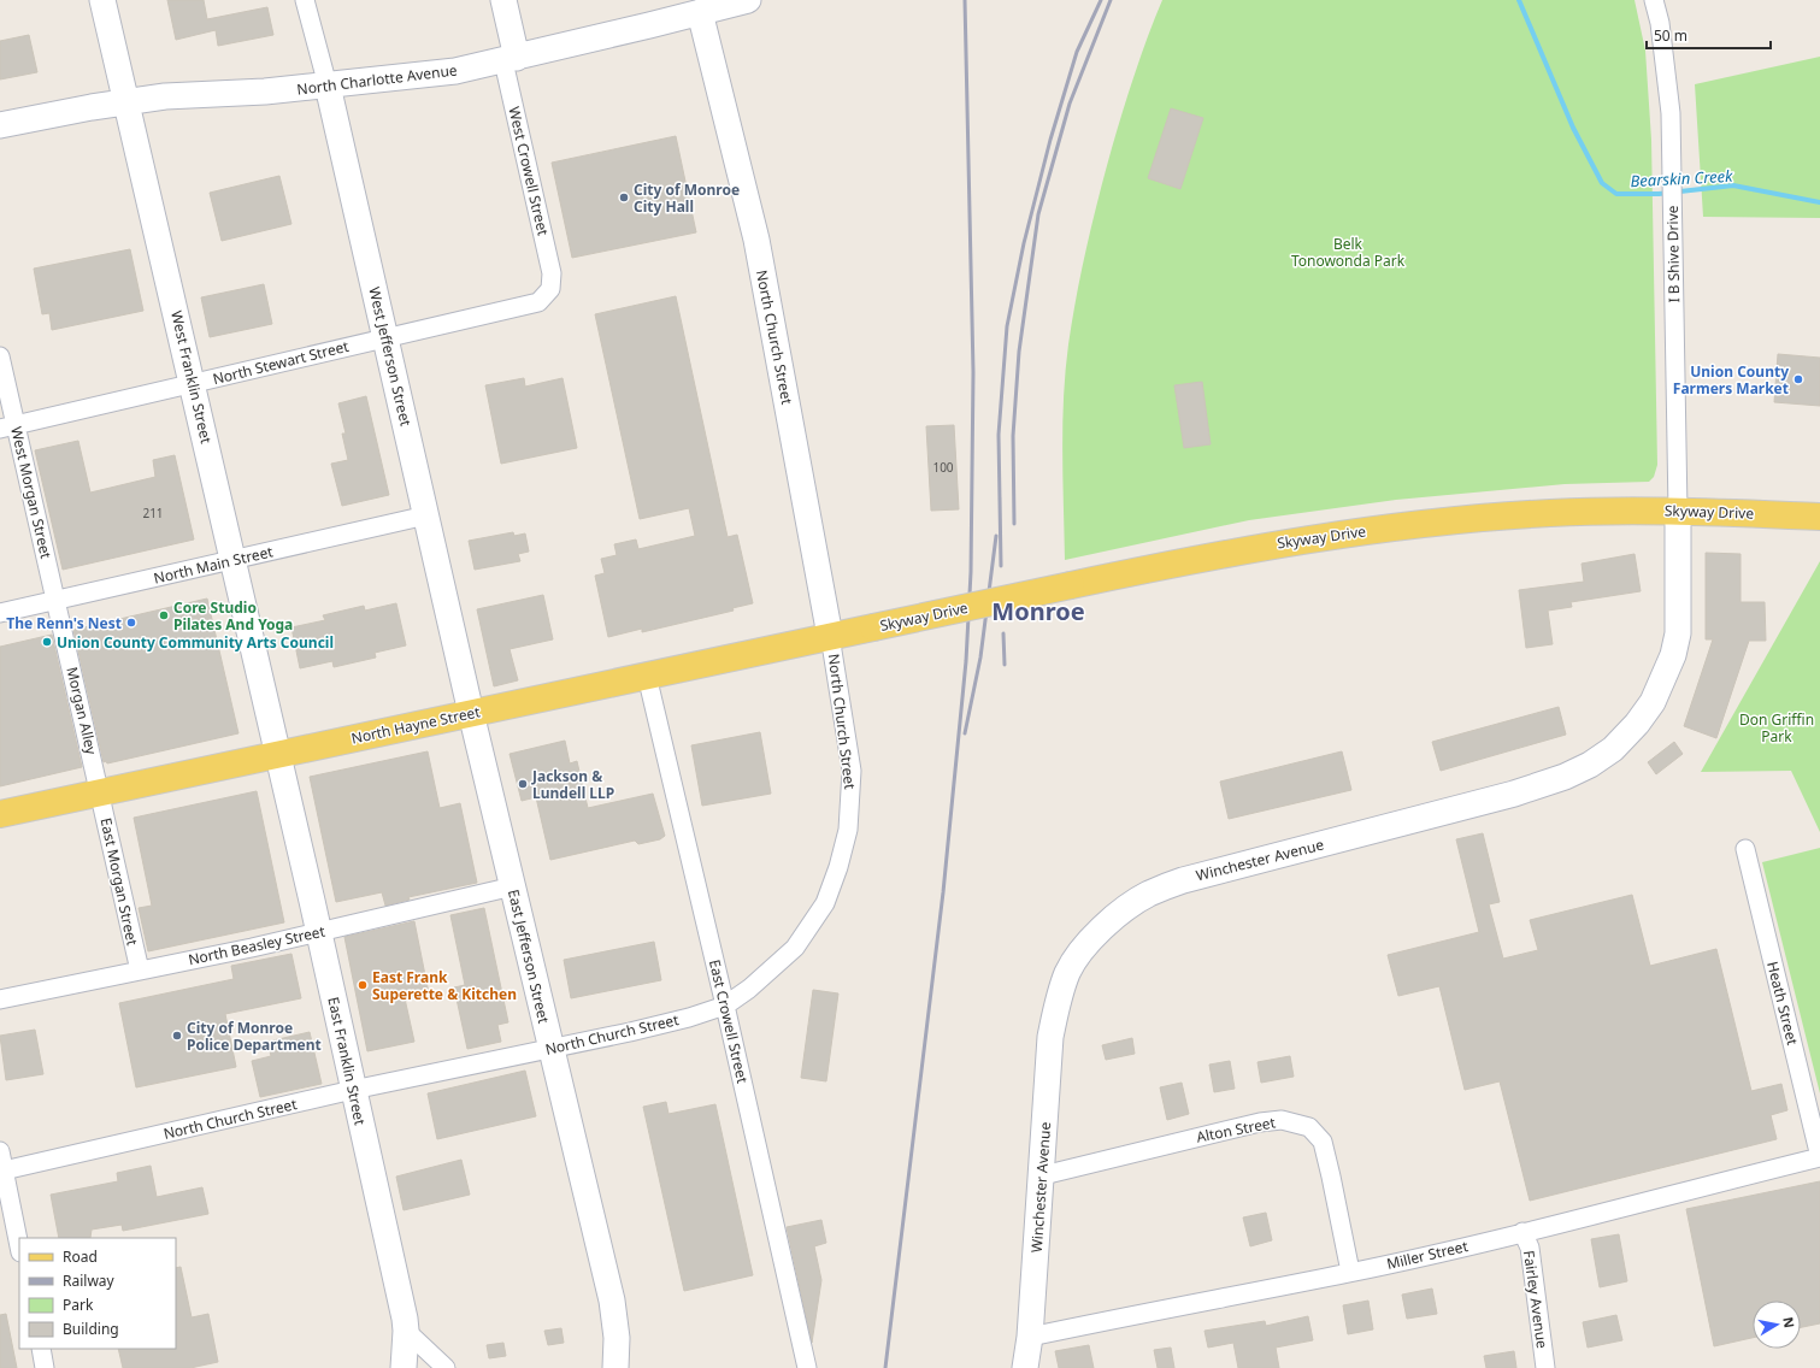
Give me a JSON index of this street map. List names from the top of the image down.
{
  "streets": {
    "main road": [
      "North Charlotte Avenue",
      "West Crowell Street",
      "North Church Street",
      "West Jefferson Street",
      "West Franklin Street",
      "Skyway Drive",
      "North Hayne Street",
      "Winchester Avenue",
      "East Jefferson Street",
      "East Franklin Street"
    ],
    "street": [
      "I B Shive Drive",
      "North Stewart Street",
      "West Morgan Street",
      "North Main Street",
      "Morgan Alley",
      "East Morgan Street",
      "North Beasley Street",
      "Heath Street",
      "East Crowell Street",
      "Alton Street",
      "Miller Street",
      "Fairley Avenue"
    ]
  },
  "crossings": [
    ["North Charlotte Avenue", "West Crowell Street"],
    ["North Charlotte Avenue", "North Church Street"],
    ["North Charlotte Avenue", "West Jefferson Street"],
    ["North Charlotte Avenue", "West Franklin Street"],
    ["West Crowell Street", "North Stewart Street"],
    ["I B Shive Drive", "Skyway Drive"],
    ["I B Shive Drive", "Winchester Avenue"],
    ["North Church Street", "Skyway Drive"],
    ["North Church Street", "North Hayne Street"],
    ["North Church Street", "East Jefferson Street"],
    ["North Church Street", "East Crowell Street"],
    ["North Church Street", "East Franklin Street"],
    ["West Jefferson Street", "North Stewart Street"],
    ["West Jefferson Street", "North Main Street"],
    ["West Jefferson Street", "North Hayne Street"],
    ["West Jefferson Street", "East Jefferson Street"],
    ["North Stewart Street", "West Franklin Street"],
    ["North Stewart Street", "West Morgan Street"],
    ["West Franklin Street", "North Main Street"],
    ["West Franklin Street", "North Hayne Street"],
    ["West Franklin Street", "East Franklin Street"],
    ["West Morgan Street", "North Main Street"],
    ["West Morgan Street", "Morgan Alley"],
    ["Skyway Drive", "North Hayne Street"],
    ["Skyway Drive", "Winchester Avenue"],
    ["North Main Street", "Morgan Alley"],
    ["Morgan Alley", "North Hayne Street"],
    ["Morgan Alley", "East Morgan Street"],
    ["North Hayne Street", "East Morgan Street"],
    ["North Hayne Street", "East Jefferson Street"],
    ["North Hayne Street", "East Crowell Street"],
    ["North Hayne Street", "East Franklin Street"],
    ["Winchester Avenue", "Alton Street"],
    ["Winchester Avenue", "Miller Street"],
    ["East Morgan Street", "North Beasley Street"],
    ["North Beasley Street", "East Jefferson Street"],
    ["North Beasley Street", "East Franklin Street"],
    ["Heath Street", "Miller Street"],
    ["Alton Street", "Miller Street"],
    ["Miller Street", "Fairley Avenue"]
  ],
  "districts": ["Monroe"],
  "water": ["Bearskin Creek"],
  "parks": ["Belk Tonowonda Park", "Don Griffin Park"],
  "places": [
    "City of Monroe City Hall",
    "Union County Farmers Market",
    "Core Studio Pilates And Yoga",
    "The Renn's Nest",
    "Union County Community Arts Council",
    "Jackson & Lundell LLP",
    "East Frank Superette & Kitchen",
    "City of Monroe Police Department"
  ],
  "house_numbers": ["100", "211"],
  "legend": [
    "Road",
    "Railway",
    "Park",
    "Building"
  ],
  "scale_bar": "50 m",
  "north": "right"
}
